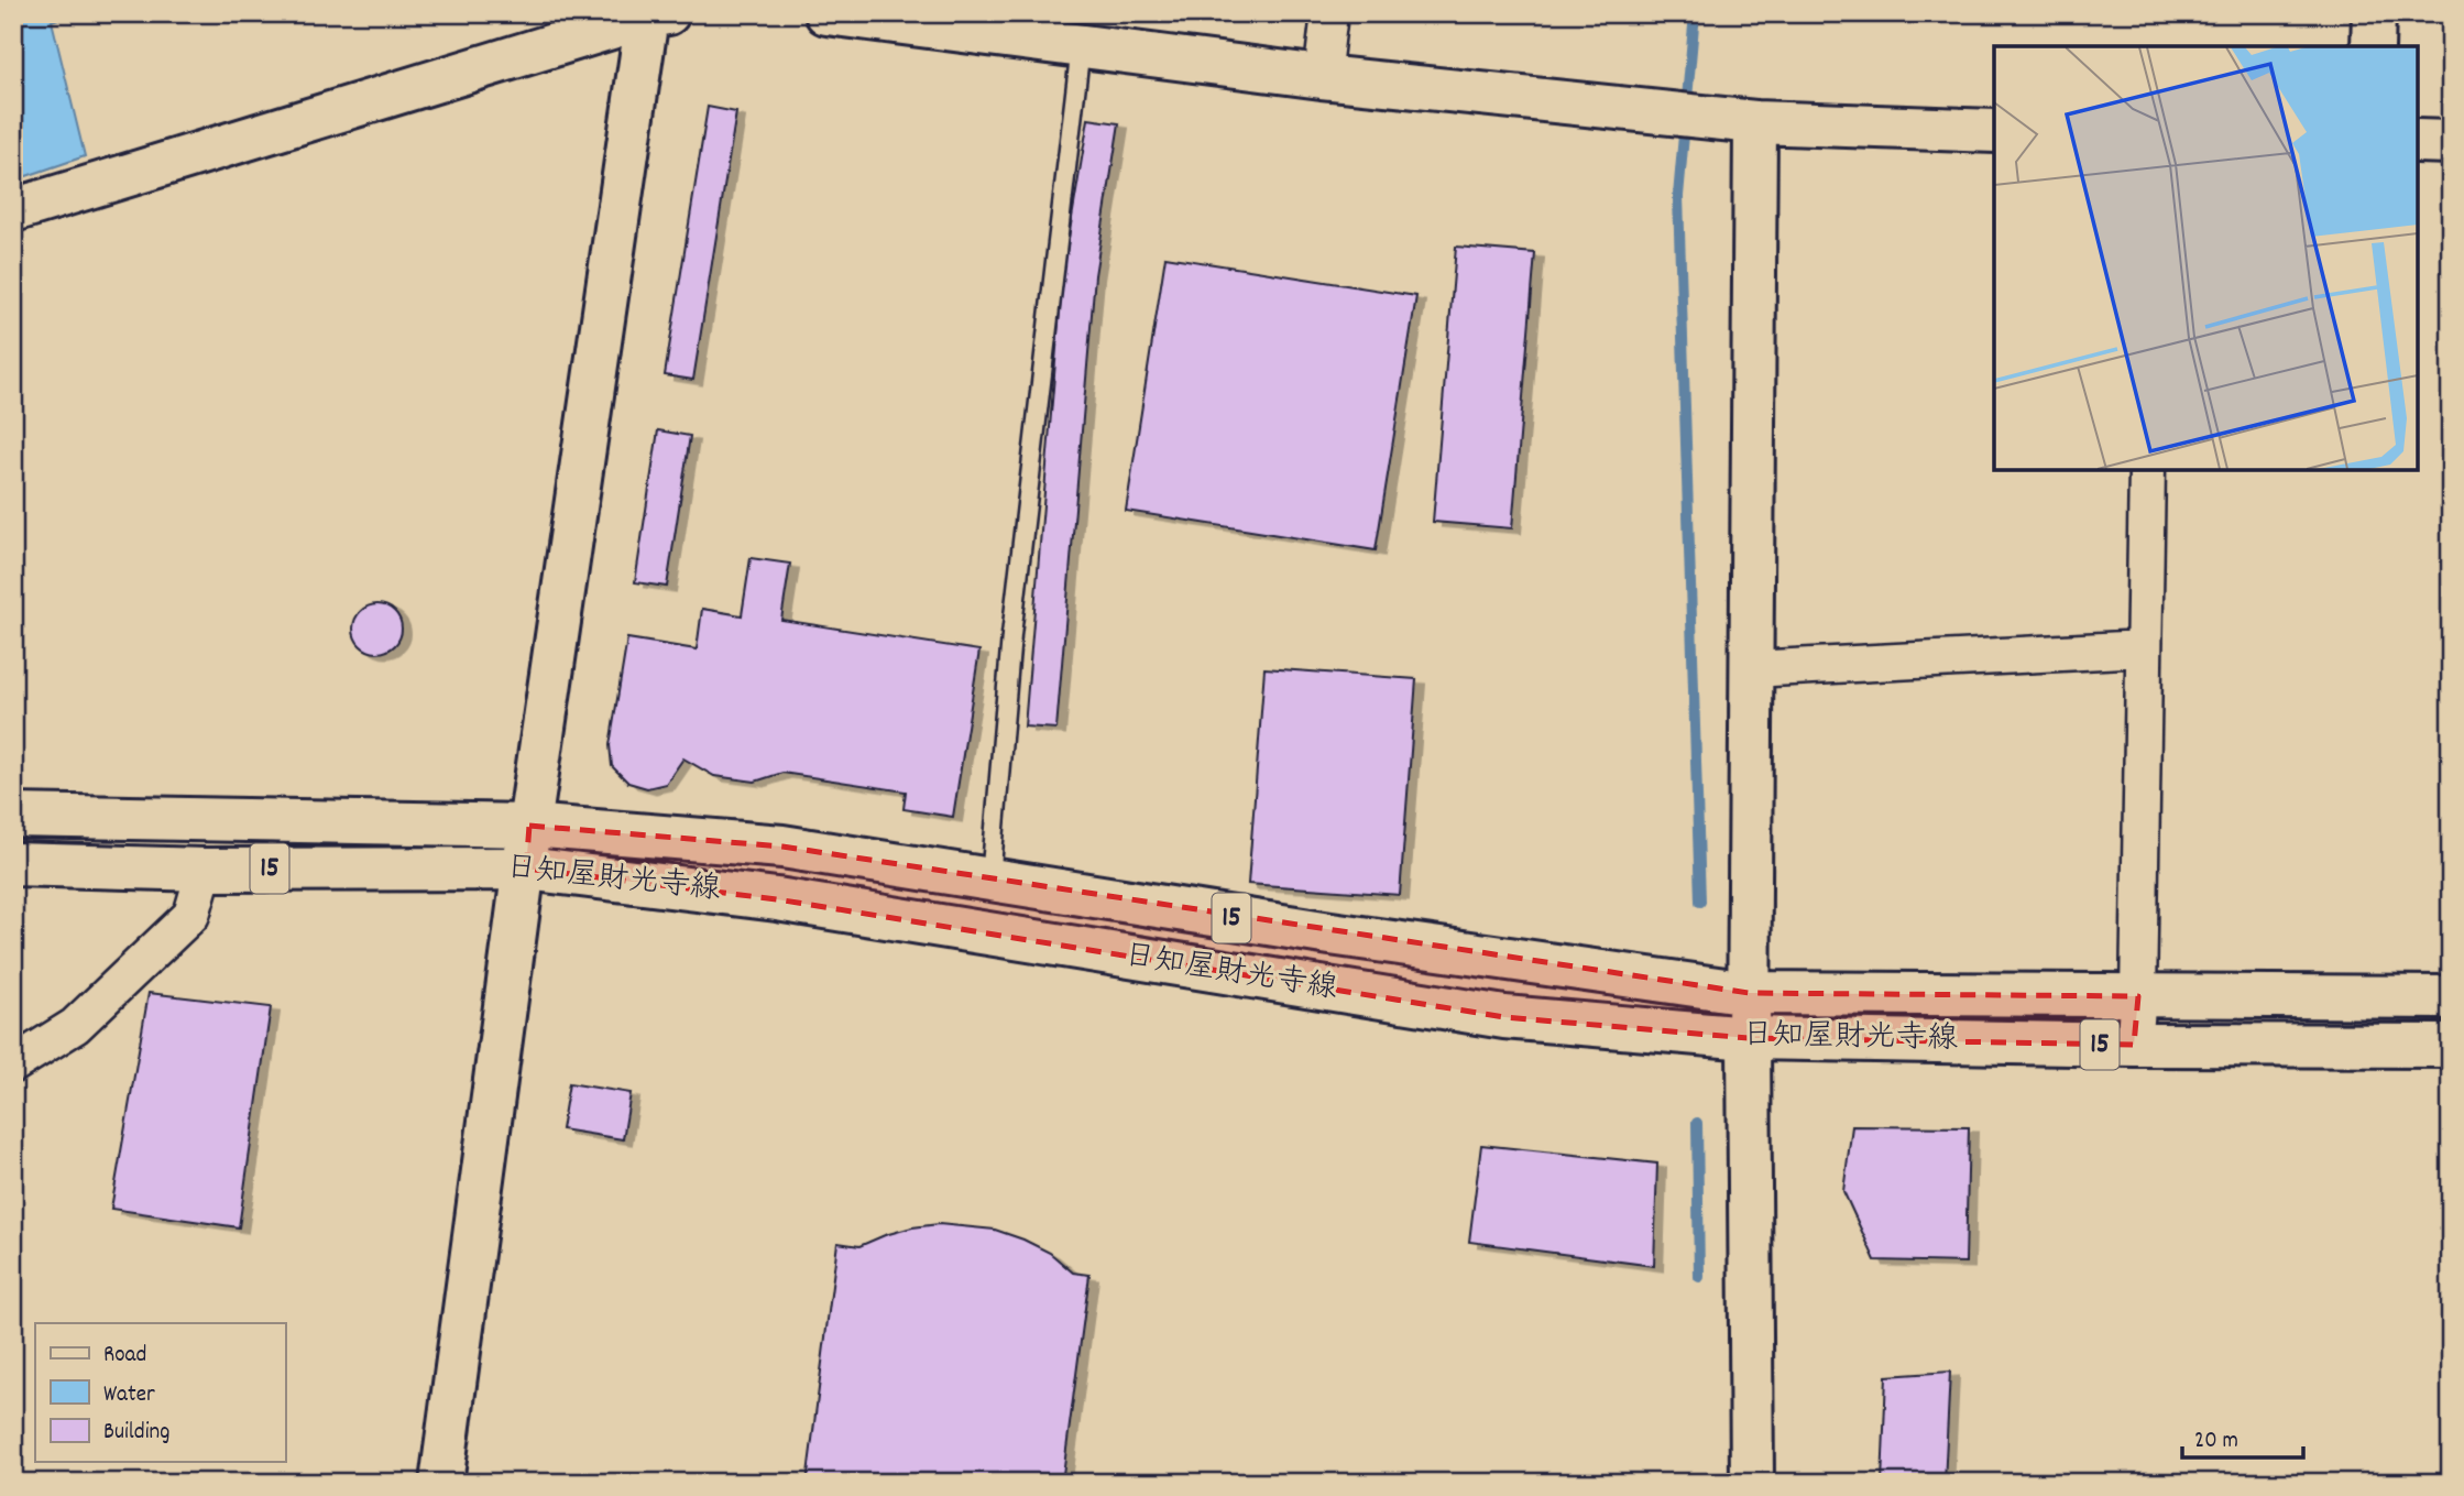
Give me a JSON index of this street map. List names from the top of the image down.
{
  "streets": {
    "main road": ["15", "日知屋財光寺線"]
  },
  "legend": ["Road", "Water", "Building"],
  "scale_bar": "20 m"
}
